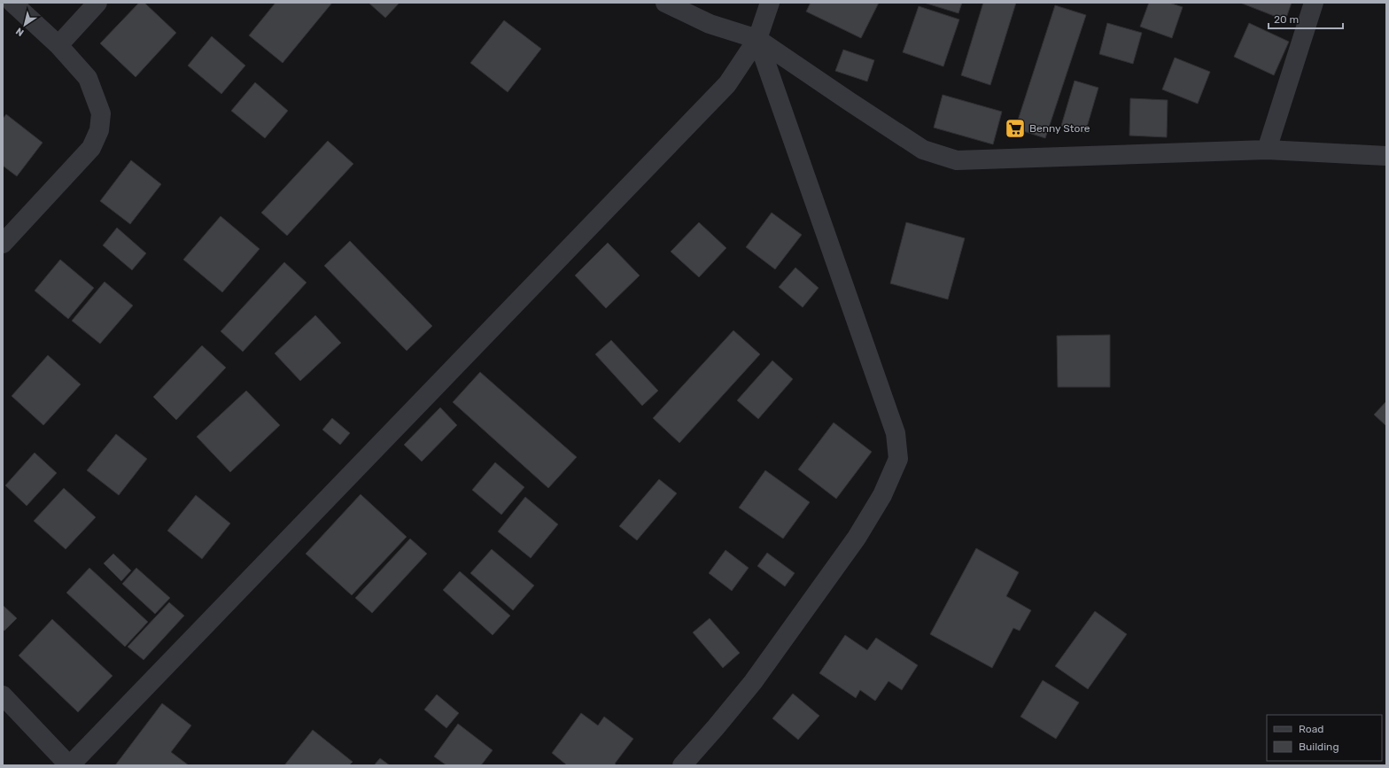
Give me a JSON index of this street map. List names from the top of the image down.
{
  "places": {
    "supermarket": ["Benny Store"]
  },
  "legend": ["Road", "Building"],
  "scale_bar": "20 m",
  "north": "bottom left"
}
